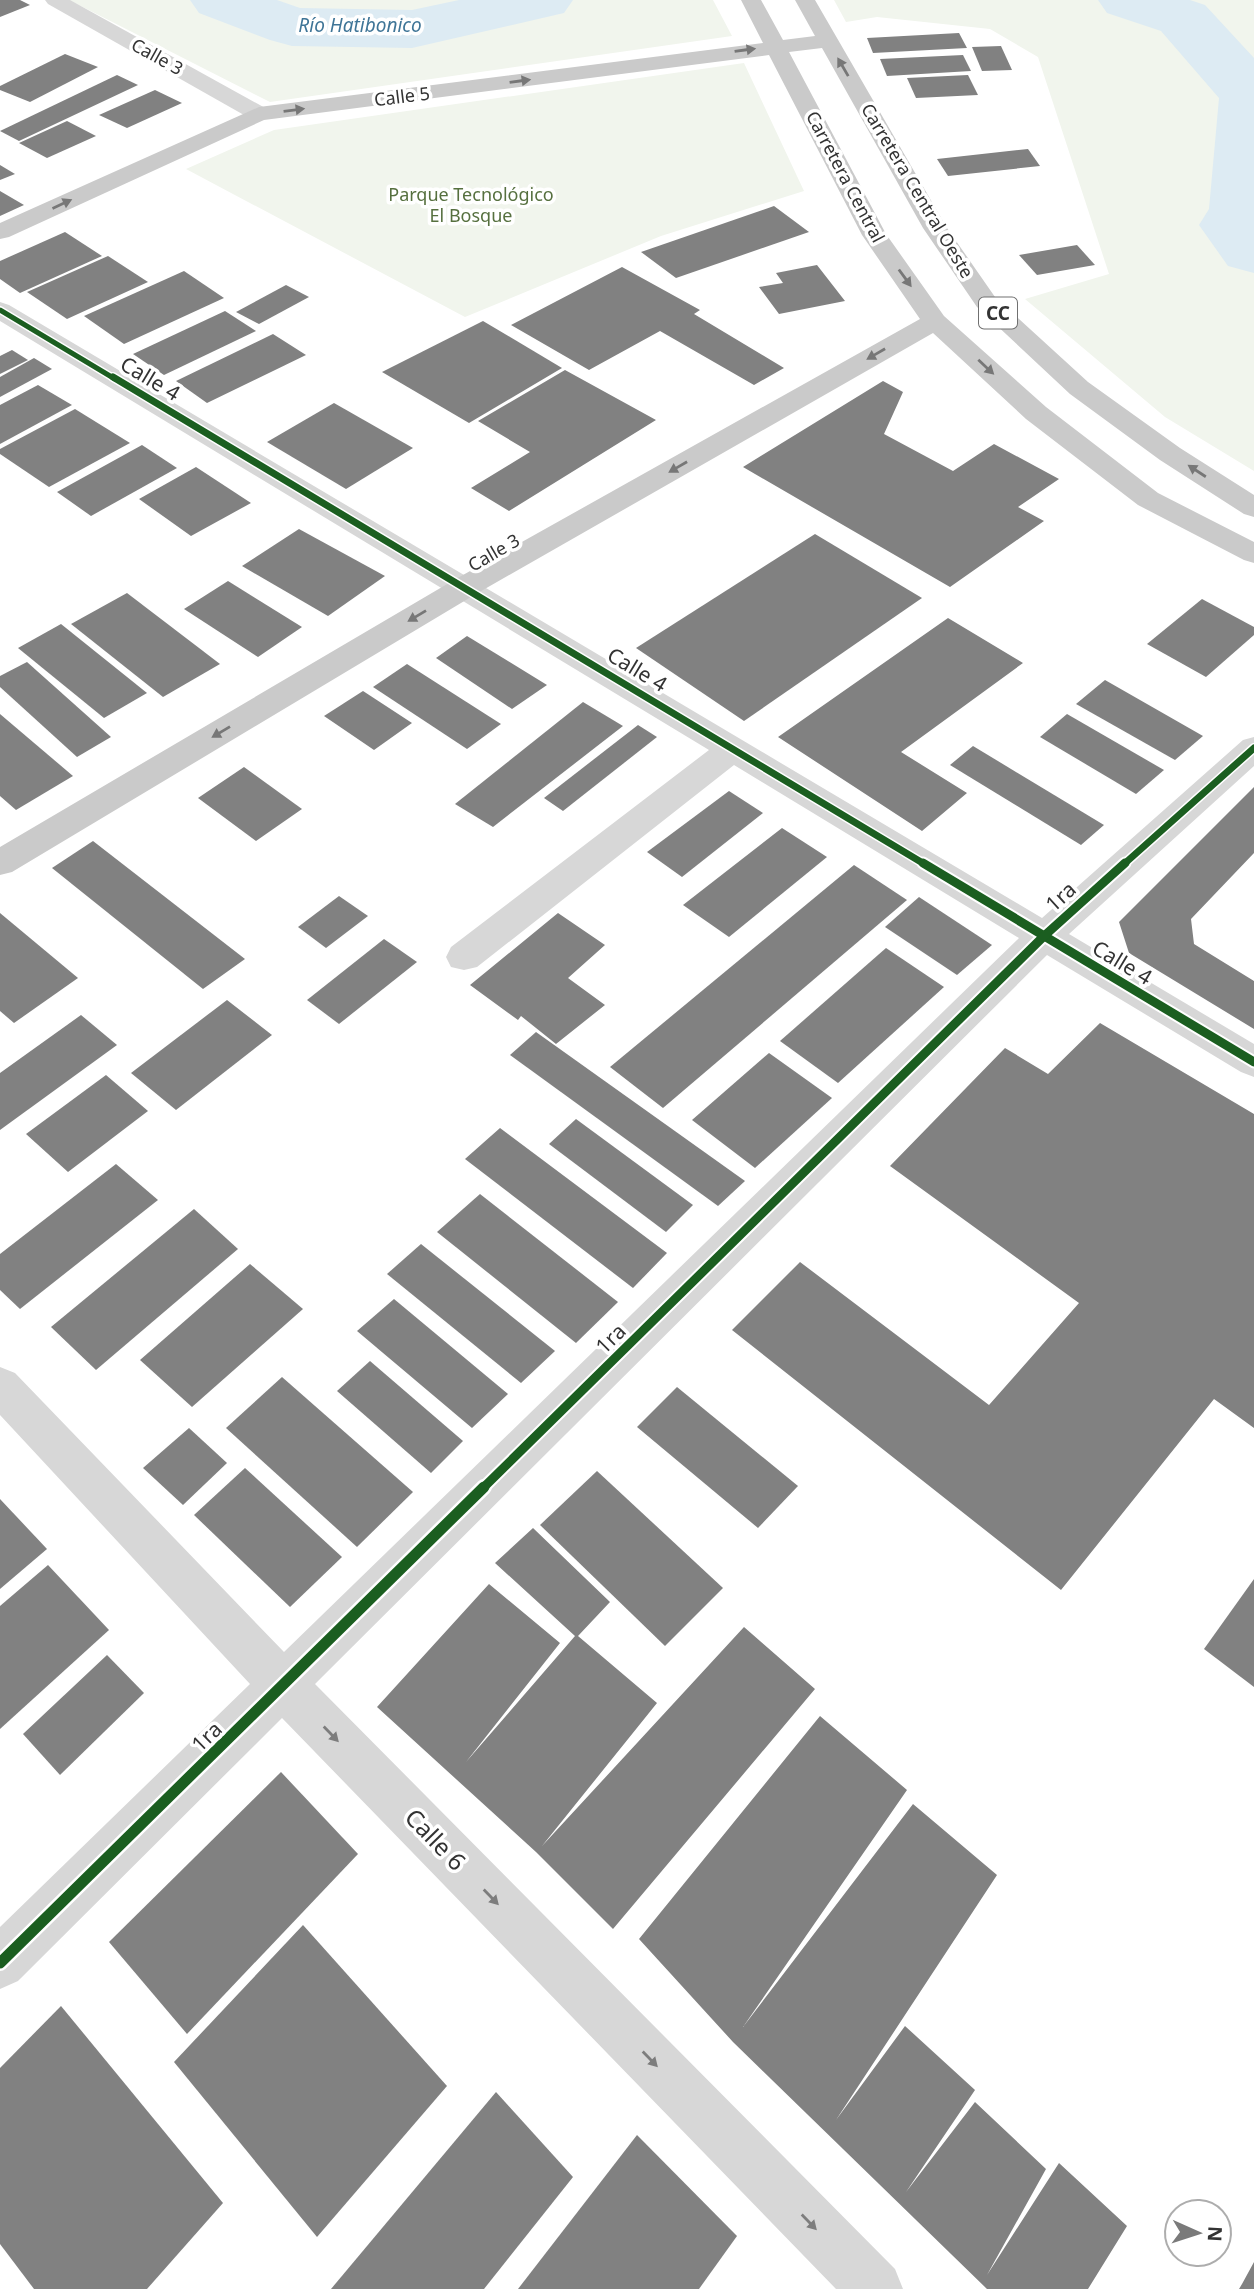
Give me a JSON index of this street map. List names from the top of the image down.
{
  "streets": {
    "main road": [
      "Calle 3",
      "Calle 5",
      "Carretera Central",
      "Carretera Central Oeste",
      "CC"
    ],
    "street": ["Calle 4", "1ra", "Calle 6"]
  },
  "crossings": [
    ["Calle 3", "Calle 5"],
    ["Calle 3", "Carretera Central"],
    ["Calle 3", "CC"],
    ["Calle 3", "Calle 4"],
    ["Calle 5", "Carretera Central"],
    ["Calle 5", "Carretera Central Oeste"],
    ["Calle 5", "CC"],
    ["Carretera Central", "CC"],
    ["Calle 4", "1ra"],
    ["1ra", "Calle 6"]
  ],
  "one_way": ["Calle 5", "Carretera Central", "Calle 6"],
  "water": ["Río Hatibonico"],
  "parks": ["Parque Tecnológico El Bosque"],
  "north": "right"
}
